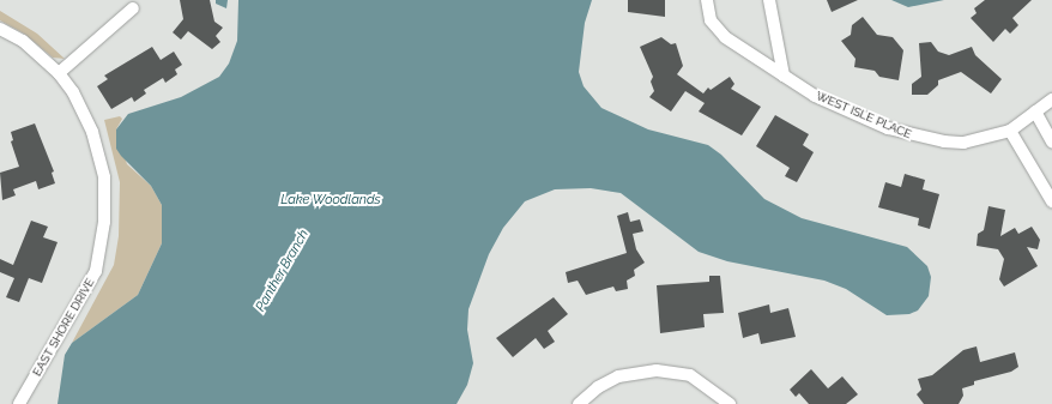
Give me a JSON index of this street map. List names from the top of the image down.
{
  "streets": {
    "street": ["WEST ISLE PLACE", "EAST SHORE DRIVE"]
  },
  "water": ["Lake Woodlands", "Panther Branch"]
}
